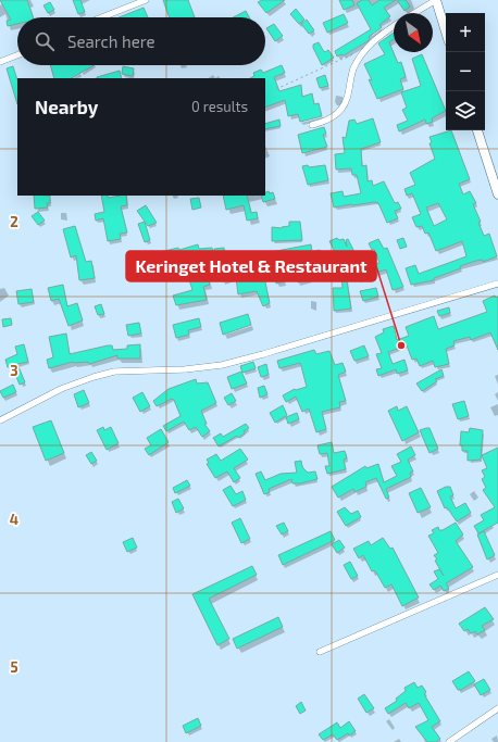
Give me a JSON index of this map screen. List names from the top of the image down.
{
  "places": ["Keringet Hotel & Restaurant"],
  "north": "bottom right",
  "page": {
    "map_buttons": ["+", "−"],
    "search": "Search here",
    "heading": ["Nearby", "0 results"]
  },
  "grid": {
    "rows": [
      "2",
      "3",
      "4",
      "5"
    ]
  }
}
